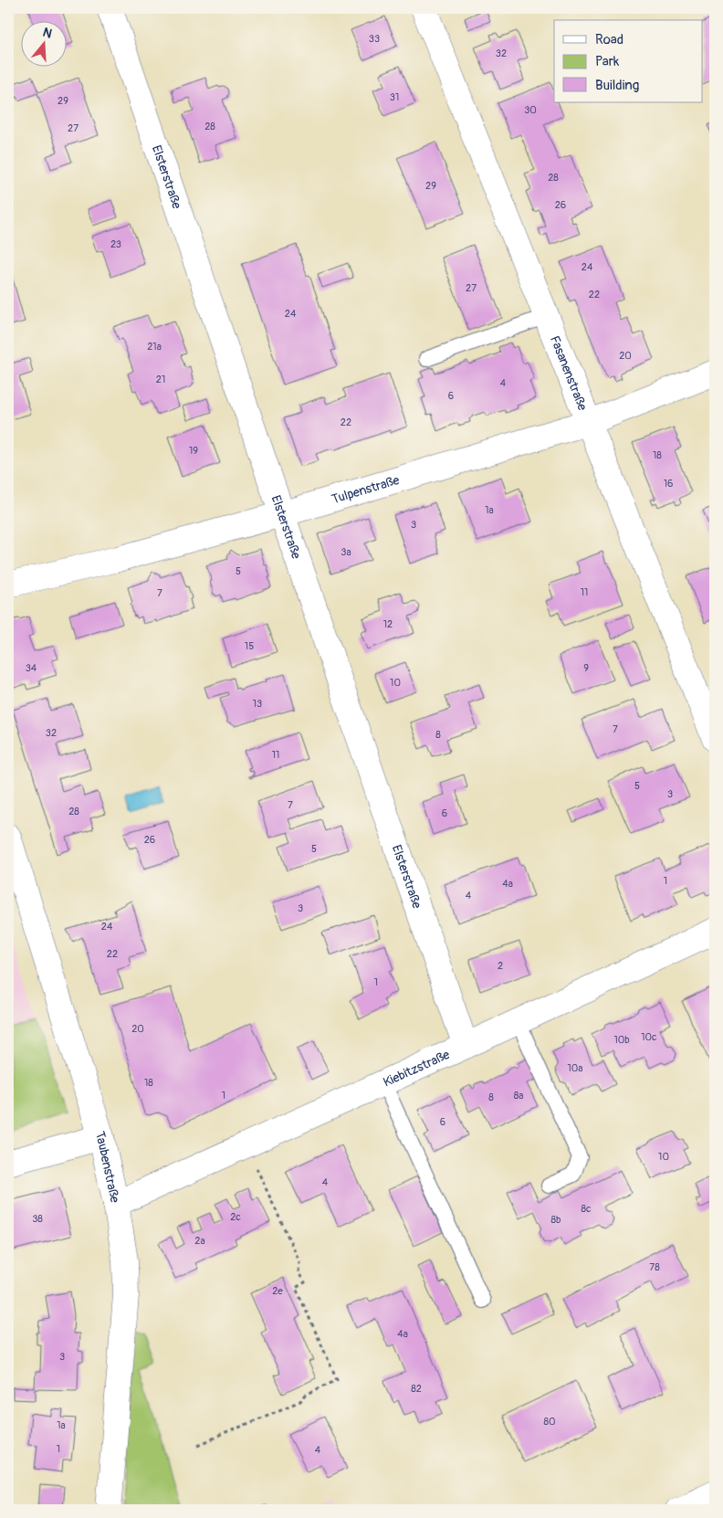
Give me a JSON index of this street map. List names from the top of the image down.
{
  "streets": {
    "street": [
      "Elsterstraße",
      "Fasanenstraße",
      "Tulpenstraße",
      "Kiebitzstraße",
      "Taubenstraße"
    ]
  },
  "crossings": [
    ["Elsterstraße", "Tulpenstraße"],
    ["Elsterstraße", "Kiebitzstraße"],
    ["Fasanenstraße", "Tulpenstraße"],
    ["Kiebitzstraße", "Taubenstraße"]
  ],
  "house_numbers": [
    "33",
    "32",
    "31",
    "29",
    "30",
    "28",
    "27",
    "28",
    "29",
    "26",
    "23",
    "24",
    "27",
    "22",
    "24",
    "21a",
    "20",
    "21",
    "4",
    "6",
    "22",
    "19",
    "18",
    "16",
    "1a",
    "3",
    "3a",
    "5",
    "11",
    "7",
    "12",
    "15",
    "34",
    "9",
    "10",
    "13",
    "7",
    "32",
    "8",
    "11",
    "5",
    "3",
    "7",
    "28",
    "6",
    "26",
    "5",
    "1",
    "4a",
    "4",
    "3",
    "24",
    "22",
    "2",
    "1",
    "20",
    "10c",
    "10b",
    "10a",
    "18",
    "1",
    "8a",
    "8",
    "6",
    "10",
    "4",
    "8c",
    "2c",
    "38",
    "8b",
    "2a",
    "78",
    "2e",
    "4a",
    "3",
    "82",
    "80",
    "1a",
    "1",
    "4"
  ],
  "legend": ["Road", "Park", "Building"],
  "north": "top"
}
